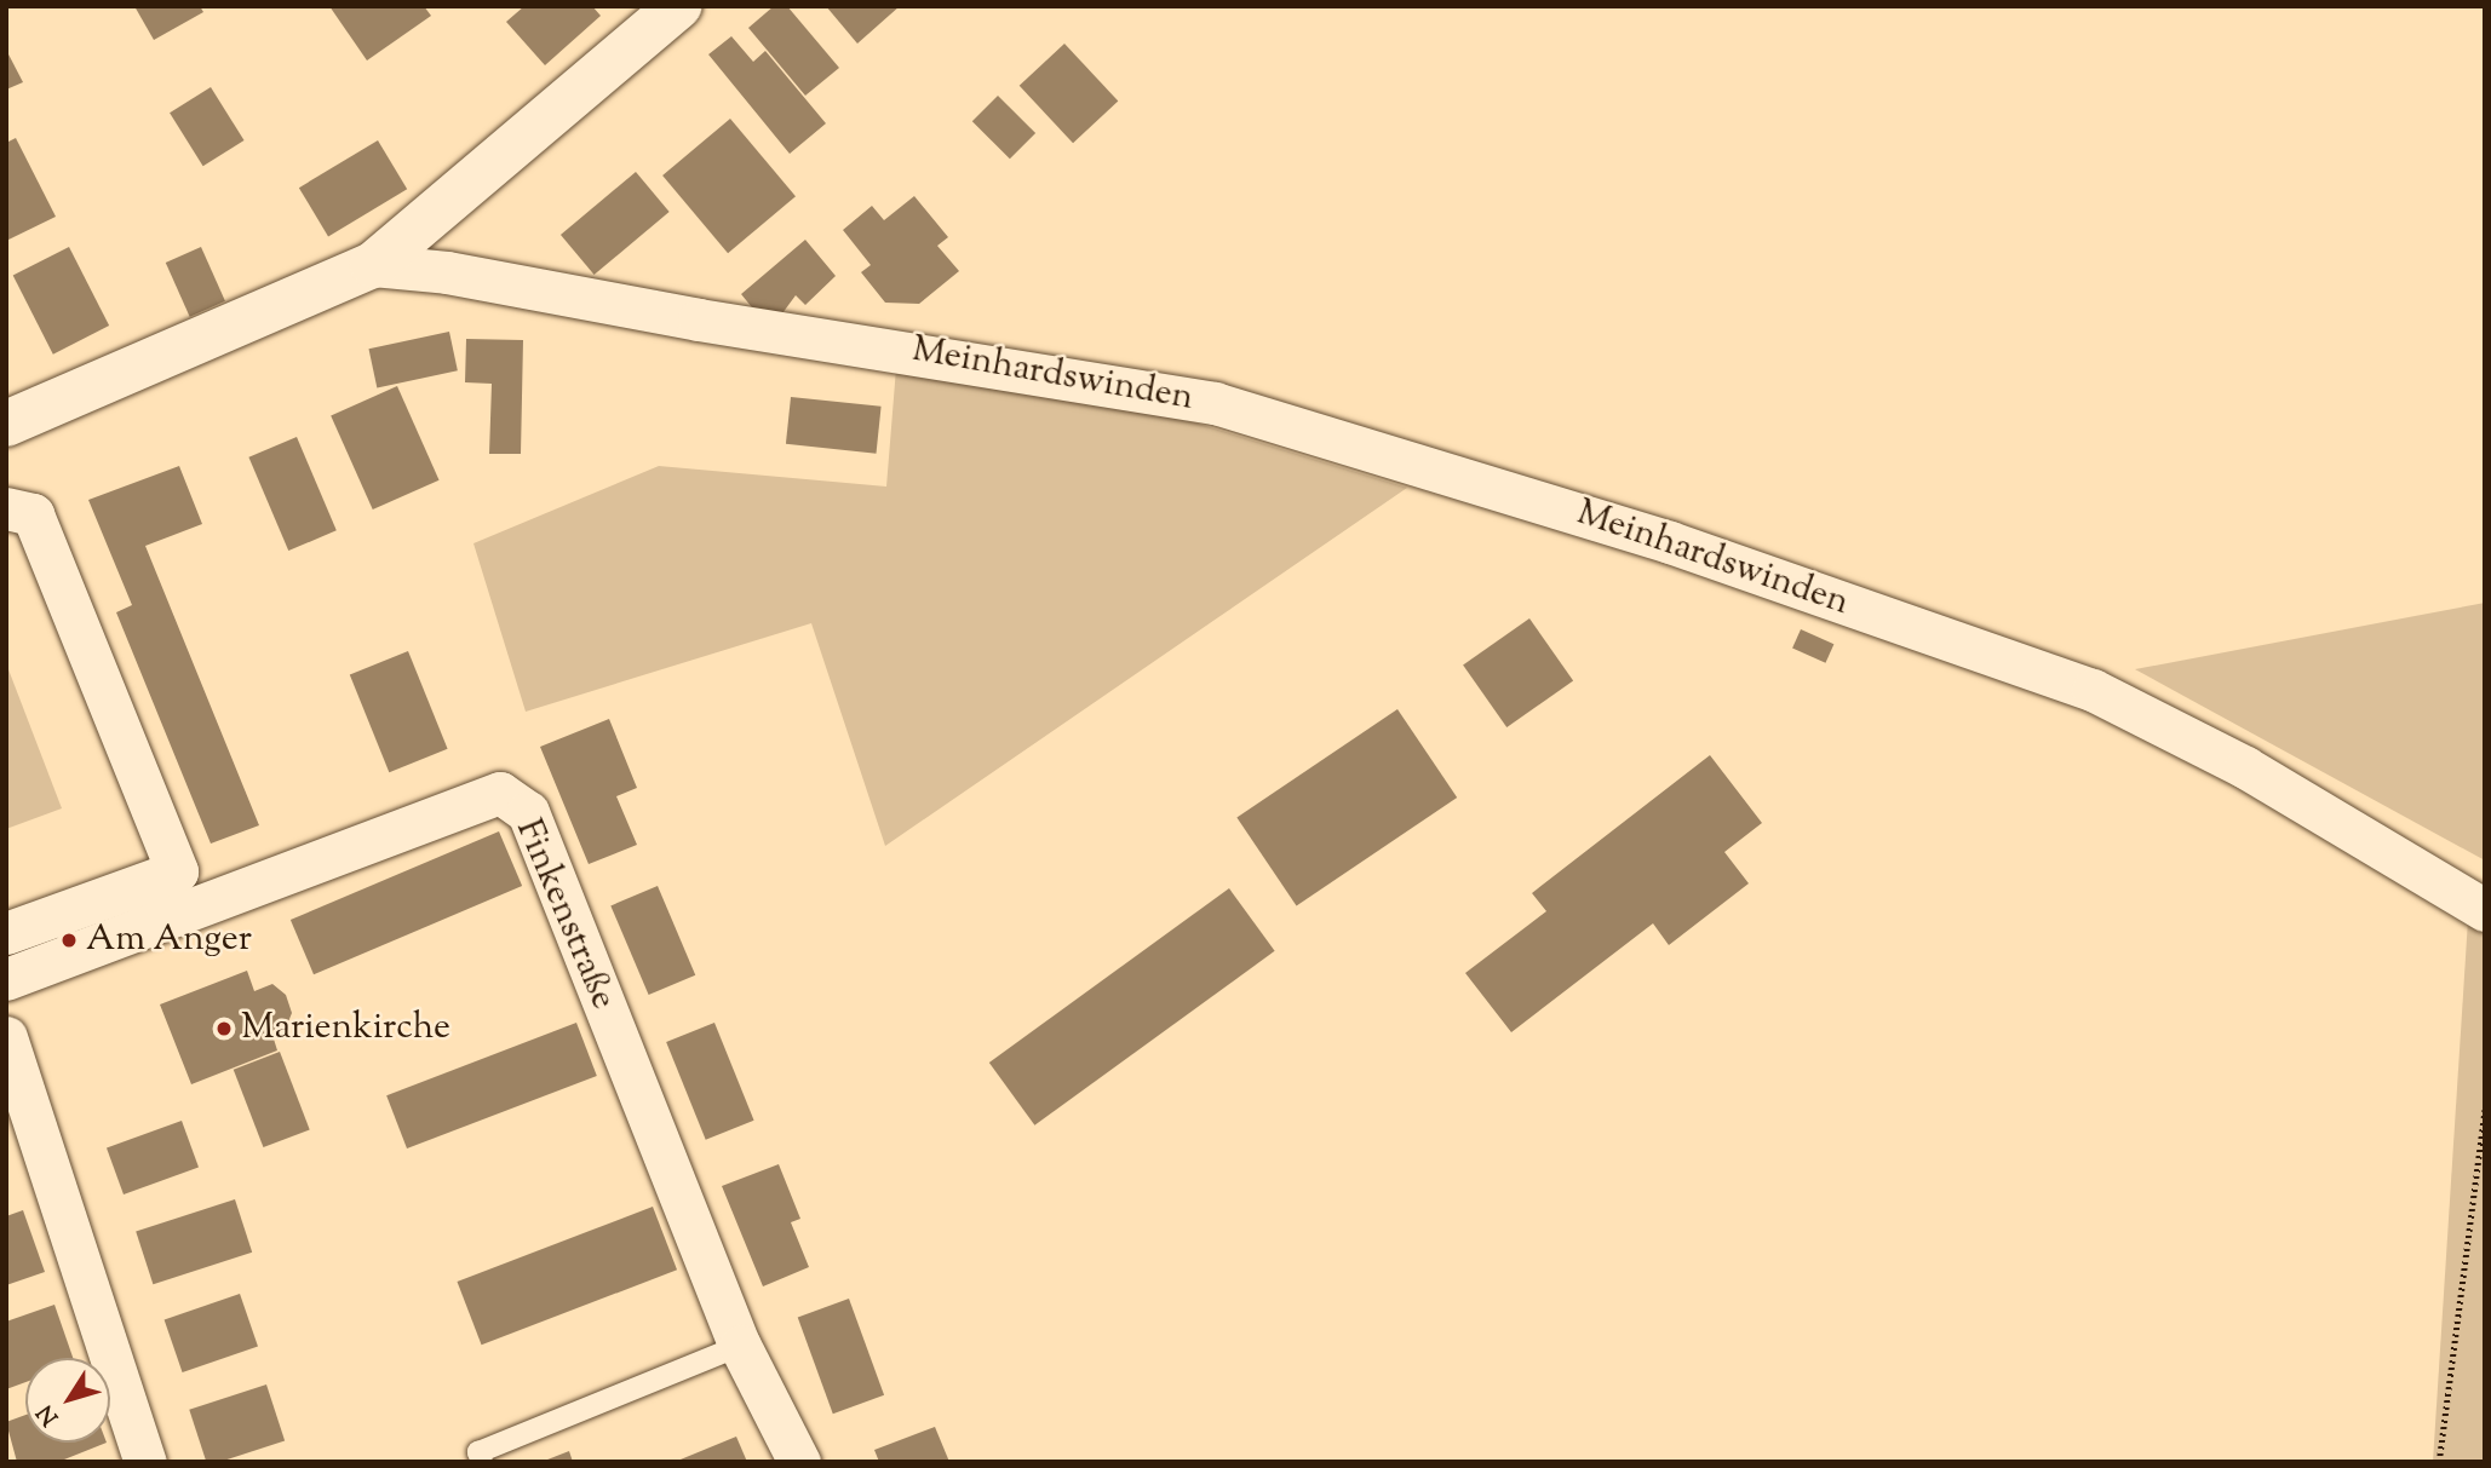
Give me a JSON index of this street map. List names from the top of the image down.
{
  "streets": {
    "street": ["Meinhardswinden", "Finkenstraße"]
  },
  "places": ["Am Anger", "Marienkirche"],
  "north": "bottom left"
}
